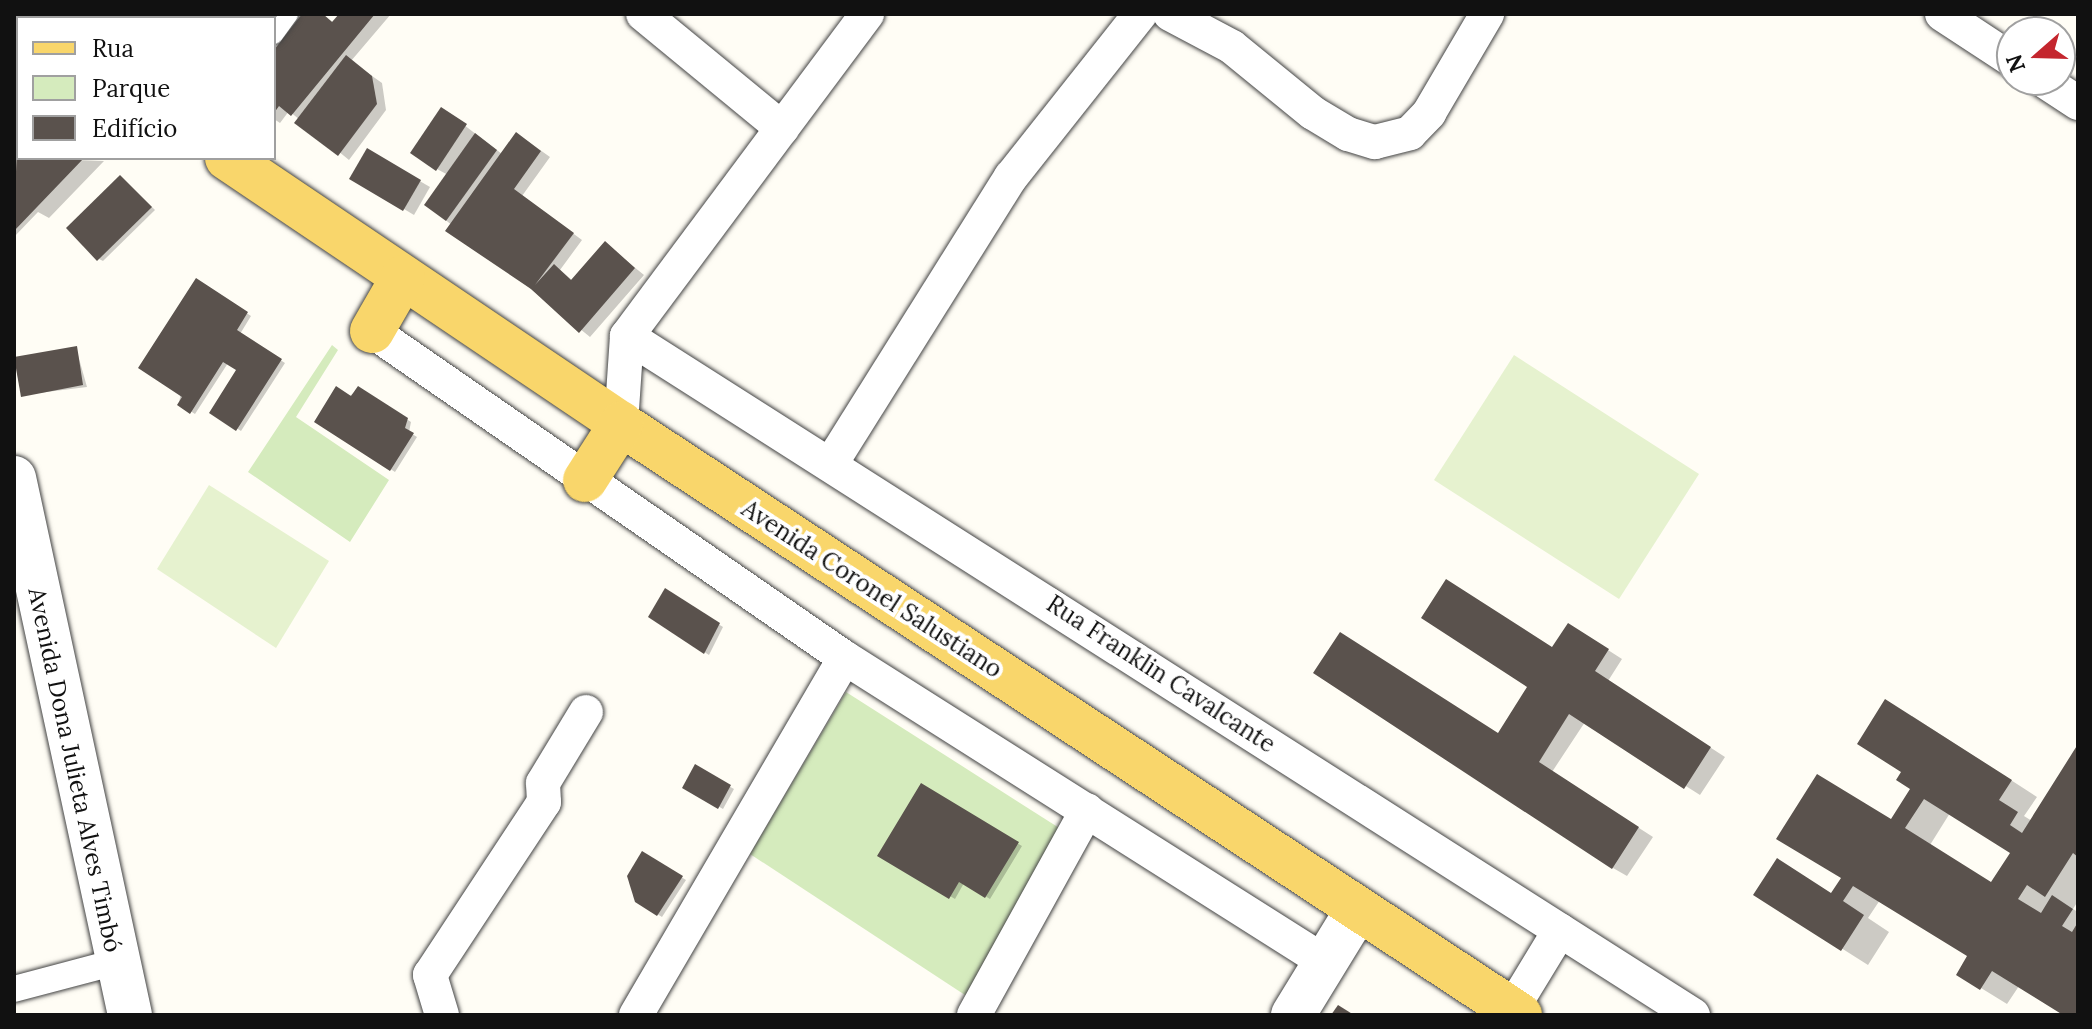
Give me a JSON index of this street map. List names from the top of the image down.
{
  "streets": {
    "main road": ["Avenida Coronel Salustiano"],
    "street": ["Rua Franklin Cavalcante", "Avenida Dona Julieta Alves Timbó"]
  },
  "legend": ["Rua", "Parque", "Edifício"],
  "north": "left"
}
